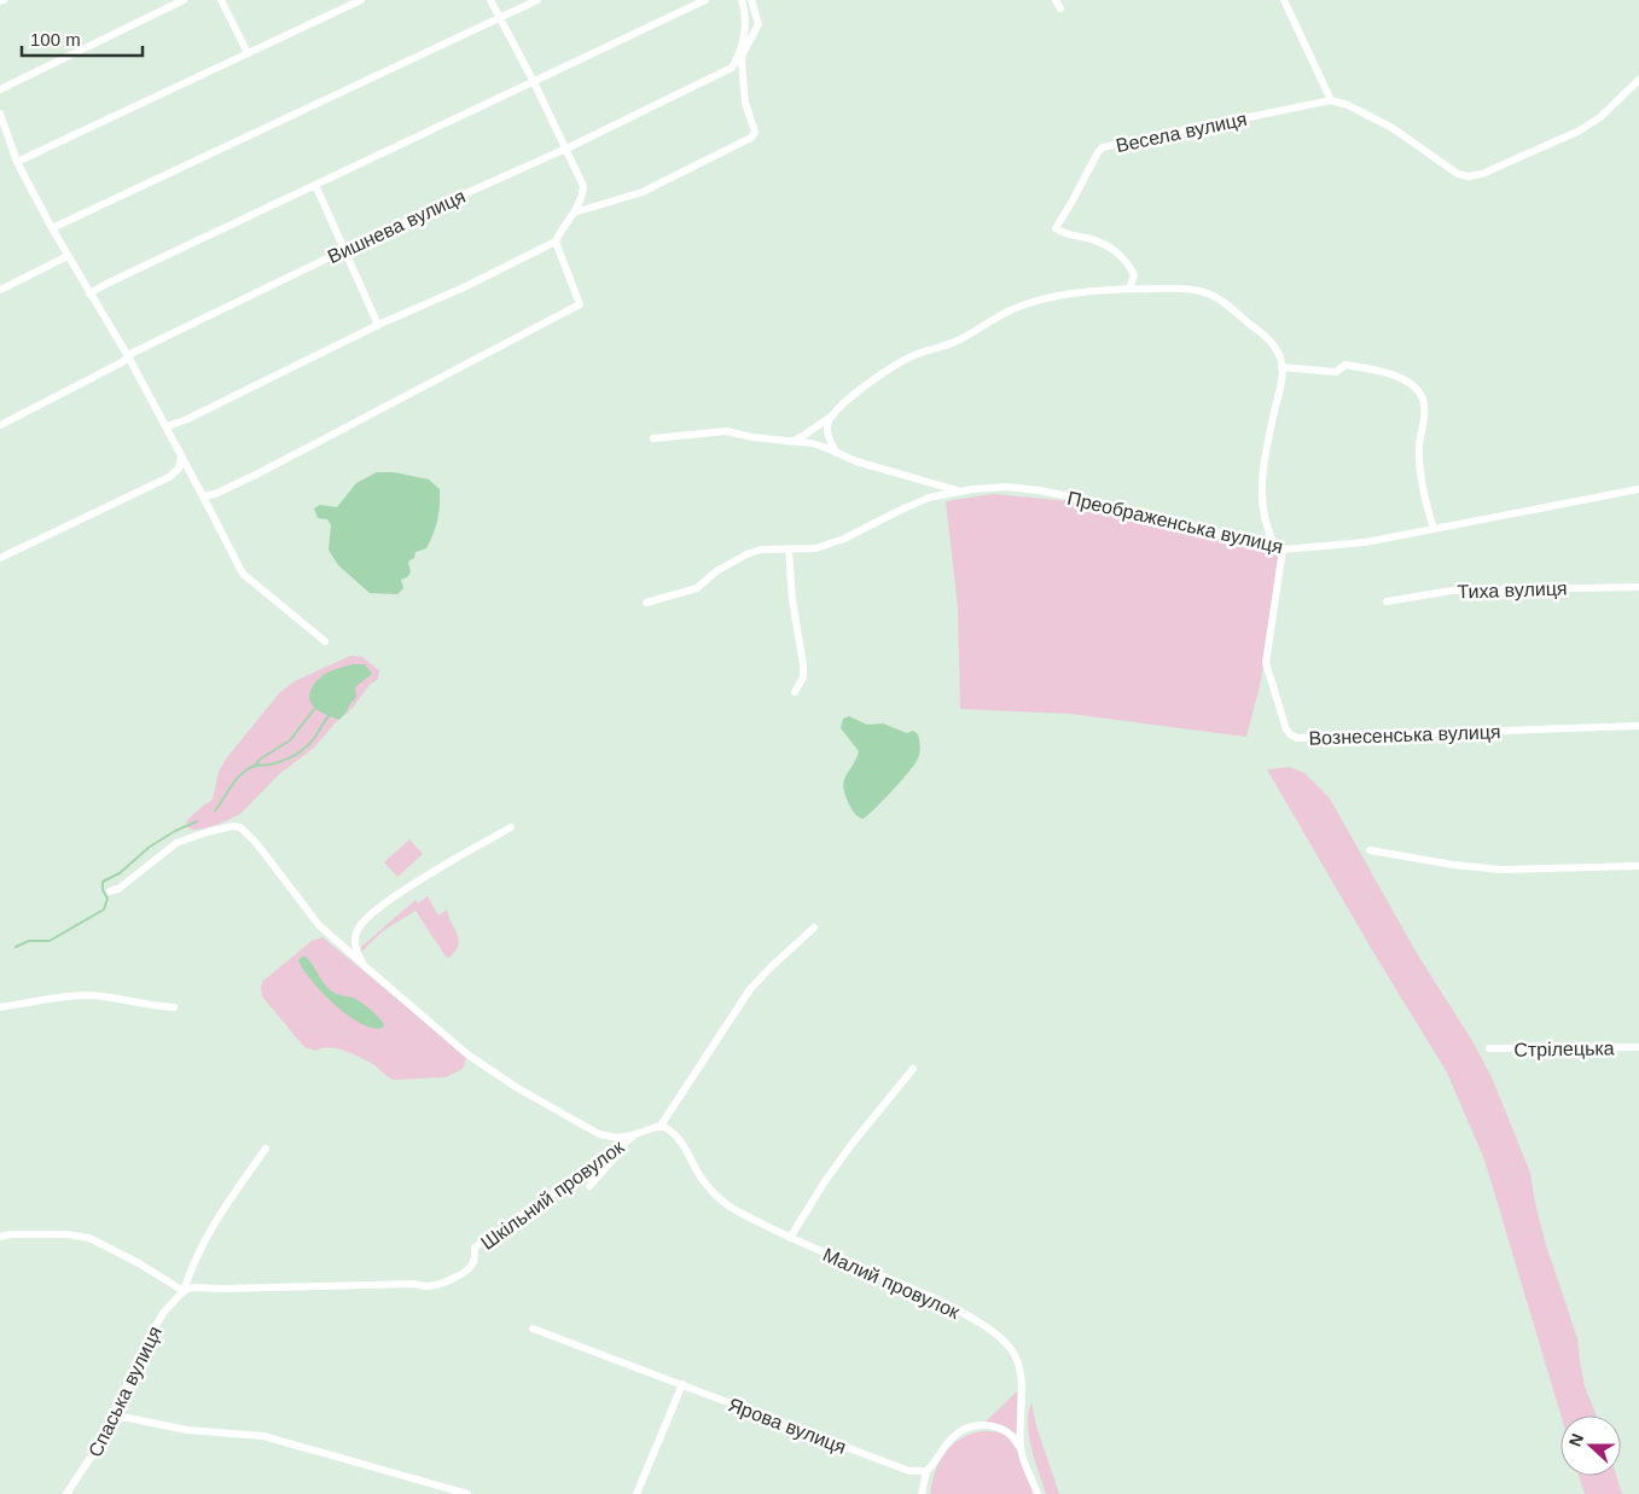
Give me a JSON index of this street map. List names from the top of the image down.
{
  "streets": {
    "street": [
      "Весела вулиця",
      "Вишнева вулиця",
      "Преображенська вулиця",
      "Тиха вулиця",
      "Вознесенська вулиця",
      "Стрілецька",
      "Шкільний провулок",
      "Малий провулок",
      "Спаська вулиця",
      "Ярова вулиця"
    ]
  },
  "crossings": [
    ["Преображенська вулиця", "Вознесенська вулиця"],
    ["Шкільний провулок", "Малий провулок"],
    ["Шкільний провулок", "Спаська вулиця"]
  ],
  "scale_bar": "100 m",
  "north": "left"
}
